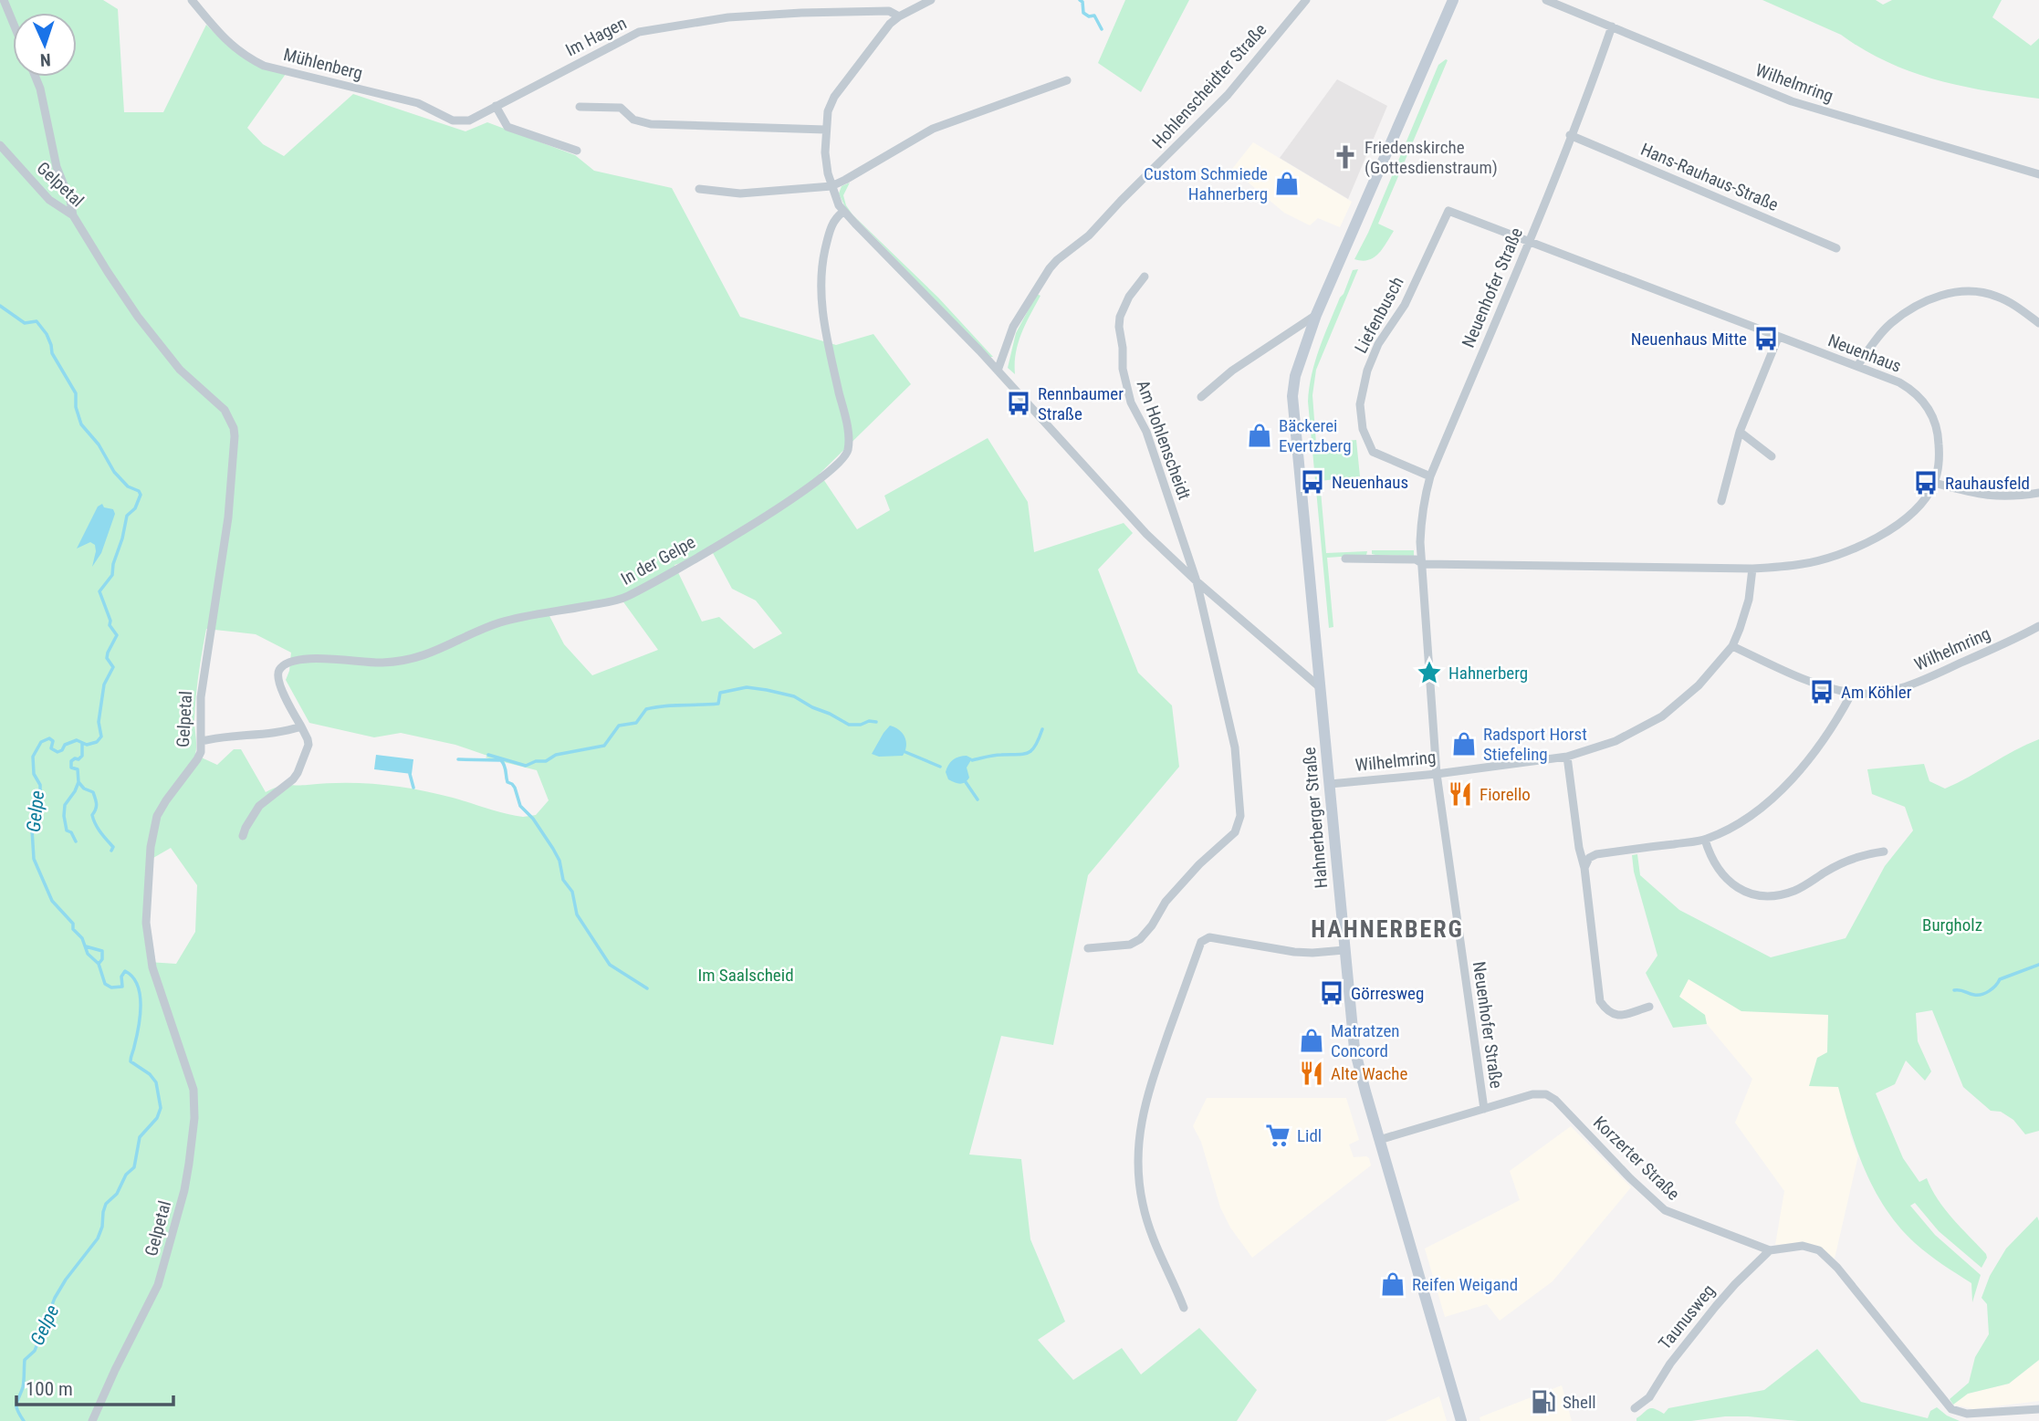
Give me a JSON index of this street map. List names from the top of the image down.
{
  "streets": {
    "main road": ["Hahnerberger Straße"],
    "street": [
      "Im Hagen",
      "Mühlenberg",
      "Wilhelmring",
      "Hohlenscheidter Straße",
      "Hans-Rauhaus-Straße",
      "Gelpetal",
      "Neuenhofer Straße",
      "Liefenbusch",
      "Neuenhaus",
      "Am Hohlenscheidt",
      "In der Gelpe",
      "Korzerter Straße",
      "Taunusweg"
    ]
  },
  "crossings": [
    ["Im Hagen", "Mühlenberg"],
    ["Wilhelmring", "Neuenhofer Straße"],
    ["Wilhelmring", "Neuenhaus"],
    ["Wilhelmring", "Hahnerberger Straße"],
    ["Hans-Rauhaus-Straße", "Neuenhofer Straße"],
    ["Neuenhofer Straße", "Liefenbusch"],
    ["Neuenhofer Straße", "Neuenhaus"],
    ["Neuenhofer Straße", "Korzerter Straße"],
    ["Liefenbusch", "Neuenhaus"],
    ["Hahnerberger Straße", "Korzerter Straße"],
    ["Korzerter Straße", "Taunusweg"]
  ],
  "districts": ["HAHNERBERG"],
  "water": ["Gelpe"],
  "parks": ["Burgholz", "Im Saalscheid"],
  "places": {
    "church": ["Friedenskirche (Gottesdienstraum)"],
    "shop": [
      "Custom Schmiede Hahnerberg",
      "Bäckerei Evertzberg",
      "Radsport Horst Stiefeling",
      "Matratzen Concord",
      "Reifen Weigand"
    ],
    "bus stop": [
      "Neuenhaus Mitte",
      "Rennbaumer Straße",
      "Neuenhaus",
      "Rauhausfeld",
      "Am Köhler",
      "Görresweg"
    ],
    "place": ["Hahnerberg"],
    "restaurant": ["Fiorello", "Alte Wache"],
    "supermarket": ["Lidl"],
    "fuel station": ["Shell"]
  },
  "scale_bar": "100 m",
  "north": "bottom"
}
